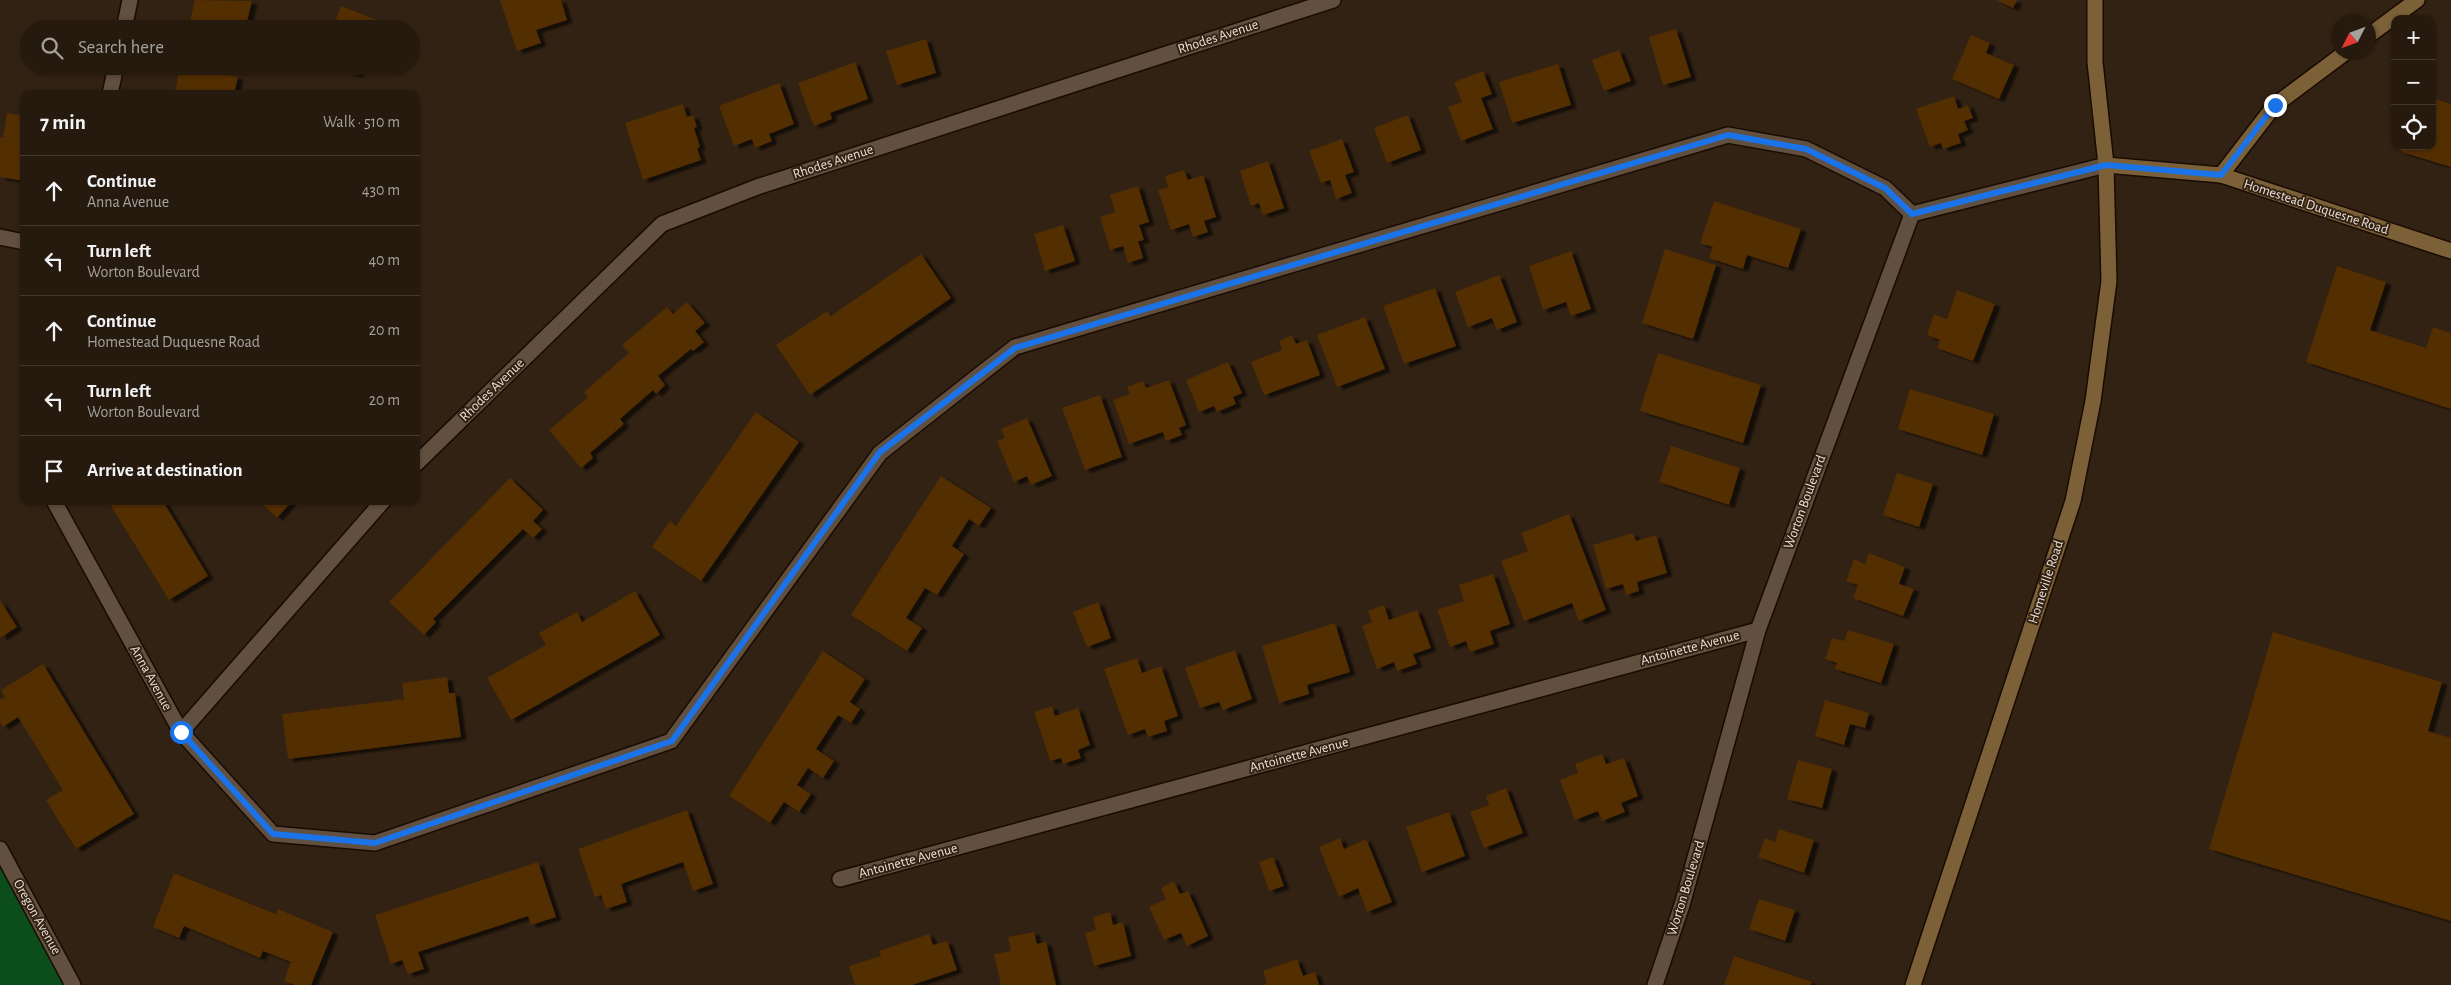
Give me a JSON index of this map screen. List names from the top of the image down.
{
  "streets": {
    "street": [
      "Rhodes Avenue",
      "Homestead Duquesne Road",
      "Worton Boulevard",
      "Homeville Road",
      "Antoinette Avenue",
      "Anna Avenue",
      "Oregon Avenue"
    ]
  },
  "crossings": [
    ["Homestead Duquesne Road", "Homeville Road"],
    ["Worton Boulevard", "Antoinette Avenue"],
    ["Worton Boulevard", "Anna Avenue"]
  ],
  "north": "bottom left",
  "page": {
    "map_buttons": ["+", "−"],
    "search": "Search here",
    "heading": ["7 min", "Walk · 510 m"],
    "list": [
      ["Continue", "Anna Avenue", "430 m"],
      ["Turn left", "Worton Boulevard", "40 m"],
      ["Continue", "Homestead Duquesne Road", "20 m"],
      ["Turn left", "Worton Boulevard", "20 m"],
      "Arrive at destination"
    ]
  }
}
